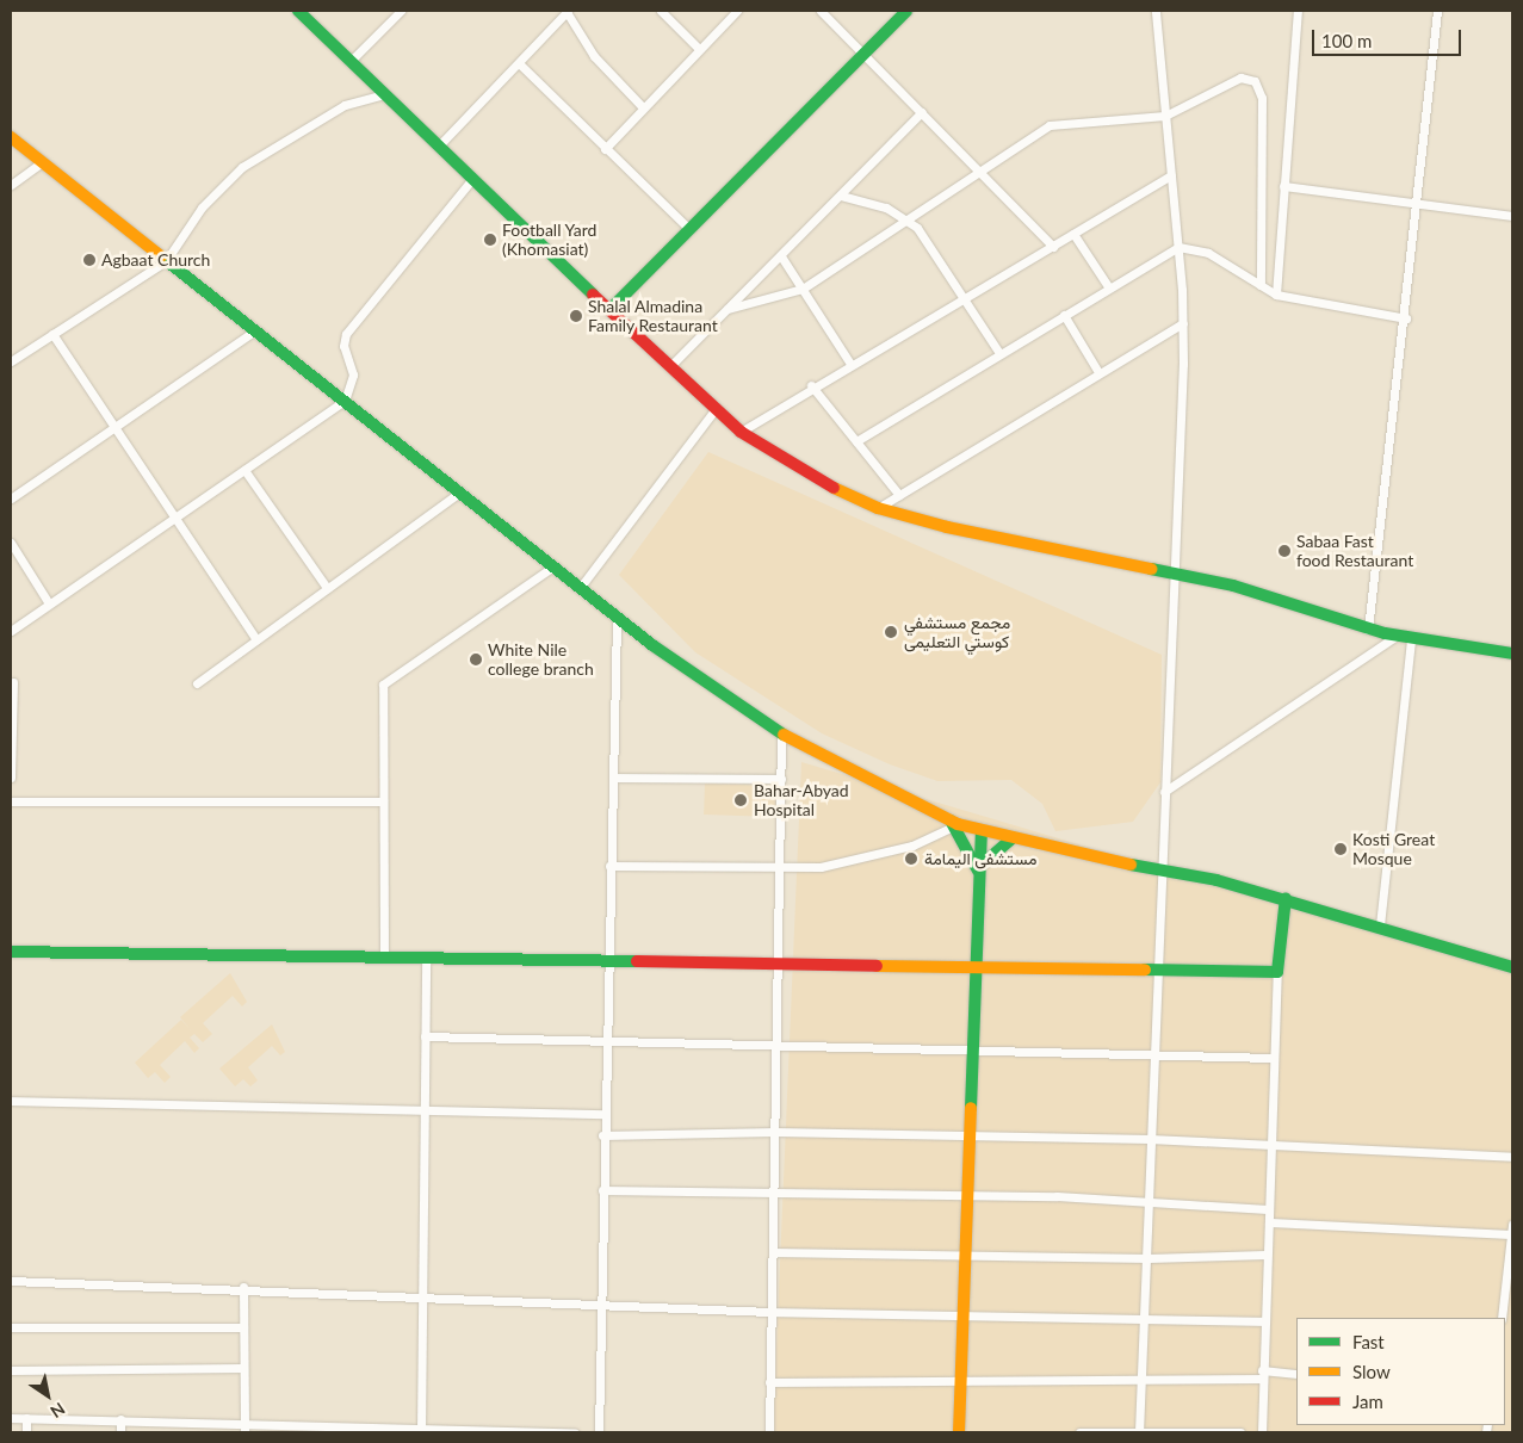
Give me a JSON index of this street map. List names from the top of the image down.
{
  "places": [
    "Football Yard (Khomasiat)",
    "Agbaat Church",
    "Shalal Almadina Family Restaurant",
    "Sabaa Fast food Restaurant",
    "مجمع مستشفي كوستي التعليمى",
    "White Nile college branch",
    "Bahar-Abyad Hospital",
    "Kosti Great Mosque",
    "مستشفى اليمامة"
  ],
  "legend": ["Fast", "Slow", "Jam"],
  "scale_bar": "100 m",
  "north": "bottom right"
}
